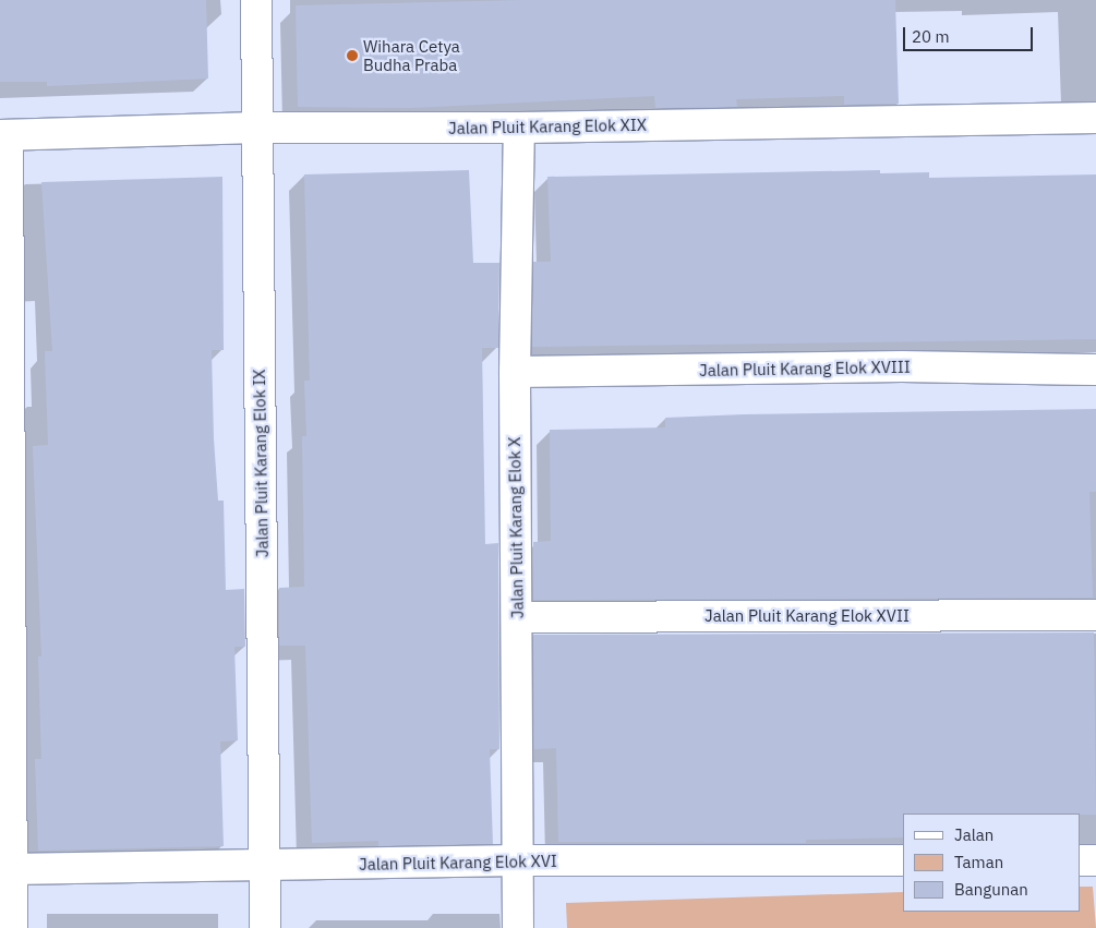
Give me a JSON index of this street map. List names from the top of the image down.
{
  "streets": {
    "street": [
      "Jalan Pluit Karang Elok XIX",
      "Jalan Pluit Karang Elok XVIII",
      "Jalan Pluit Karang Elok IX",
      "Jalan Pluit Karang Elok X",
      "Jalan Pluit Karang Elok XVII",
      "Jalan Pluit Karang Elok XVI"
    ]
  },
  "crossings": [
    ["Jalan Pluit Karang Elok XIX", "Jalan Pluit Karang Elok IX"],
    ["Jalan Pluit Karang Elok XIX", "Jalan Pluit Karang Elok X"],
    ["Jalan Pluit Karang Elok XVIII", "Jalan Pluit Karang Elok X"],
    ["Jalan Pluit Karang Elok IX", "Jalan Pluit Karang Elok XVI"],
    ["Jalan Pluit Karang Elok X", "Jalan Pluit Karang Elok XVII"],
    ["Jalan Pluit Karang Elok X", "Jalan Pluit Karang Elok XVI"]
  ],
  "places": ["Wihara Cetya Budha Praba"],
  "legend": ["Jalan", "Taman", "Bangunan"],
  "scale_bar": "20 m"
}
